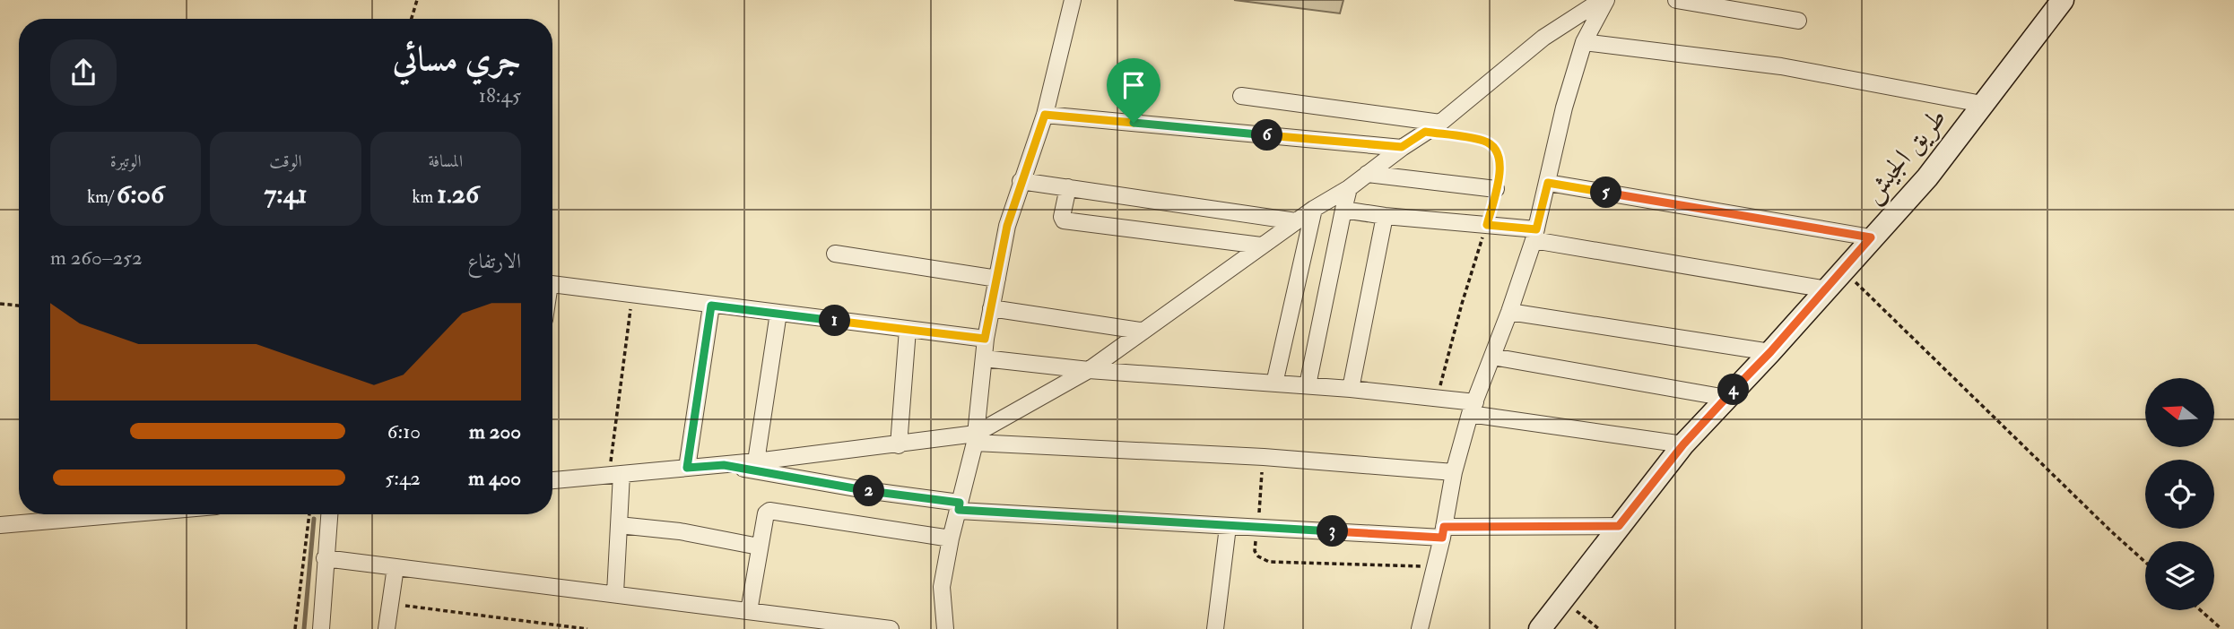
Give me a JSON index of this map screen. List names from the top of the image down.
{
  "streets": {
    "main road": ["طريق الجيش"]
  },
  "north": "left",
  "page": {
    "heading": ["جري مسائي", "18:45"],
    "pins": [
      "6",
      "5",
      "1",
      "4",
      "2",
      "3"
    ],
    "stats": [
      ["المسافة", "1.26 km"],
      ["الوقت", "7:41"],
      ["الوتيرة", "6:06 /km"]
    ],
    "chart": ["الارتفاع", "252–260 m"],
    "list": [
      {
        "name": "200 m",
        "note": "6:10"
      },
      {
        "name": "400 m",
        "note": "5:42"
      }
    ]
  }
}
